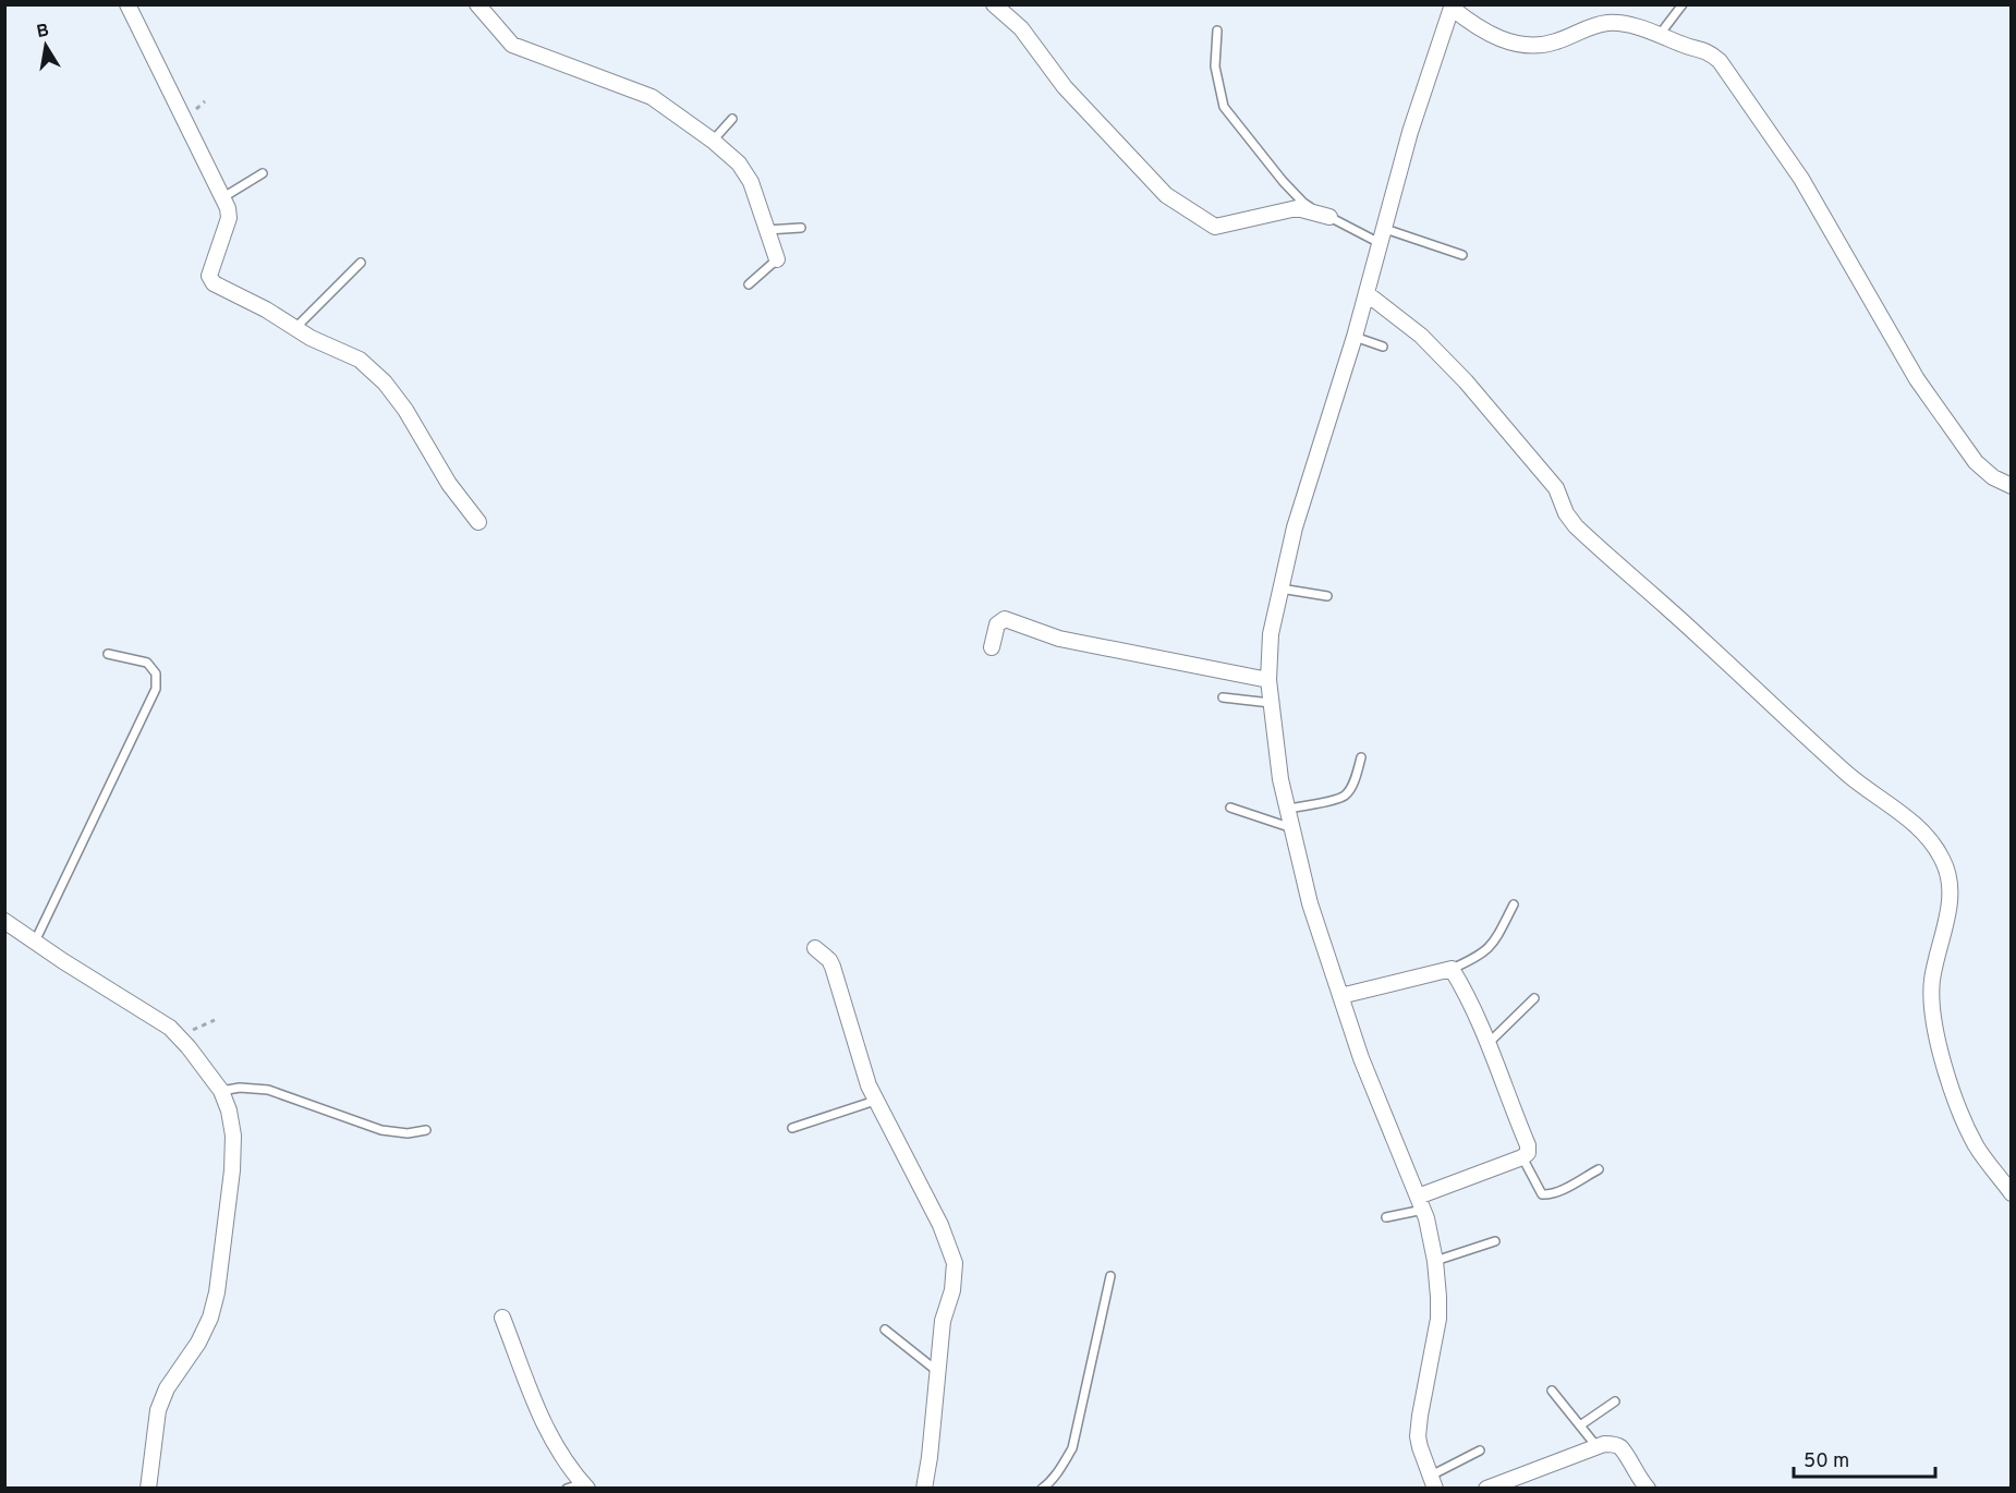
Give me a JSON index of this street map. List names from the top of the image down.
{
  "scale_bar": "50 m",
  "north": "top"
}
